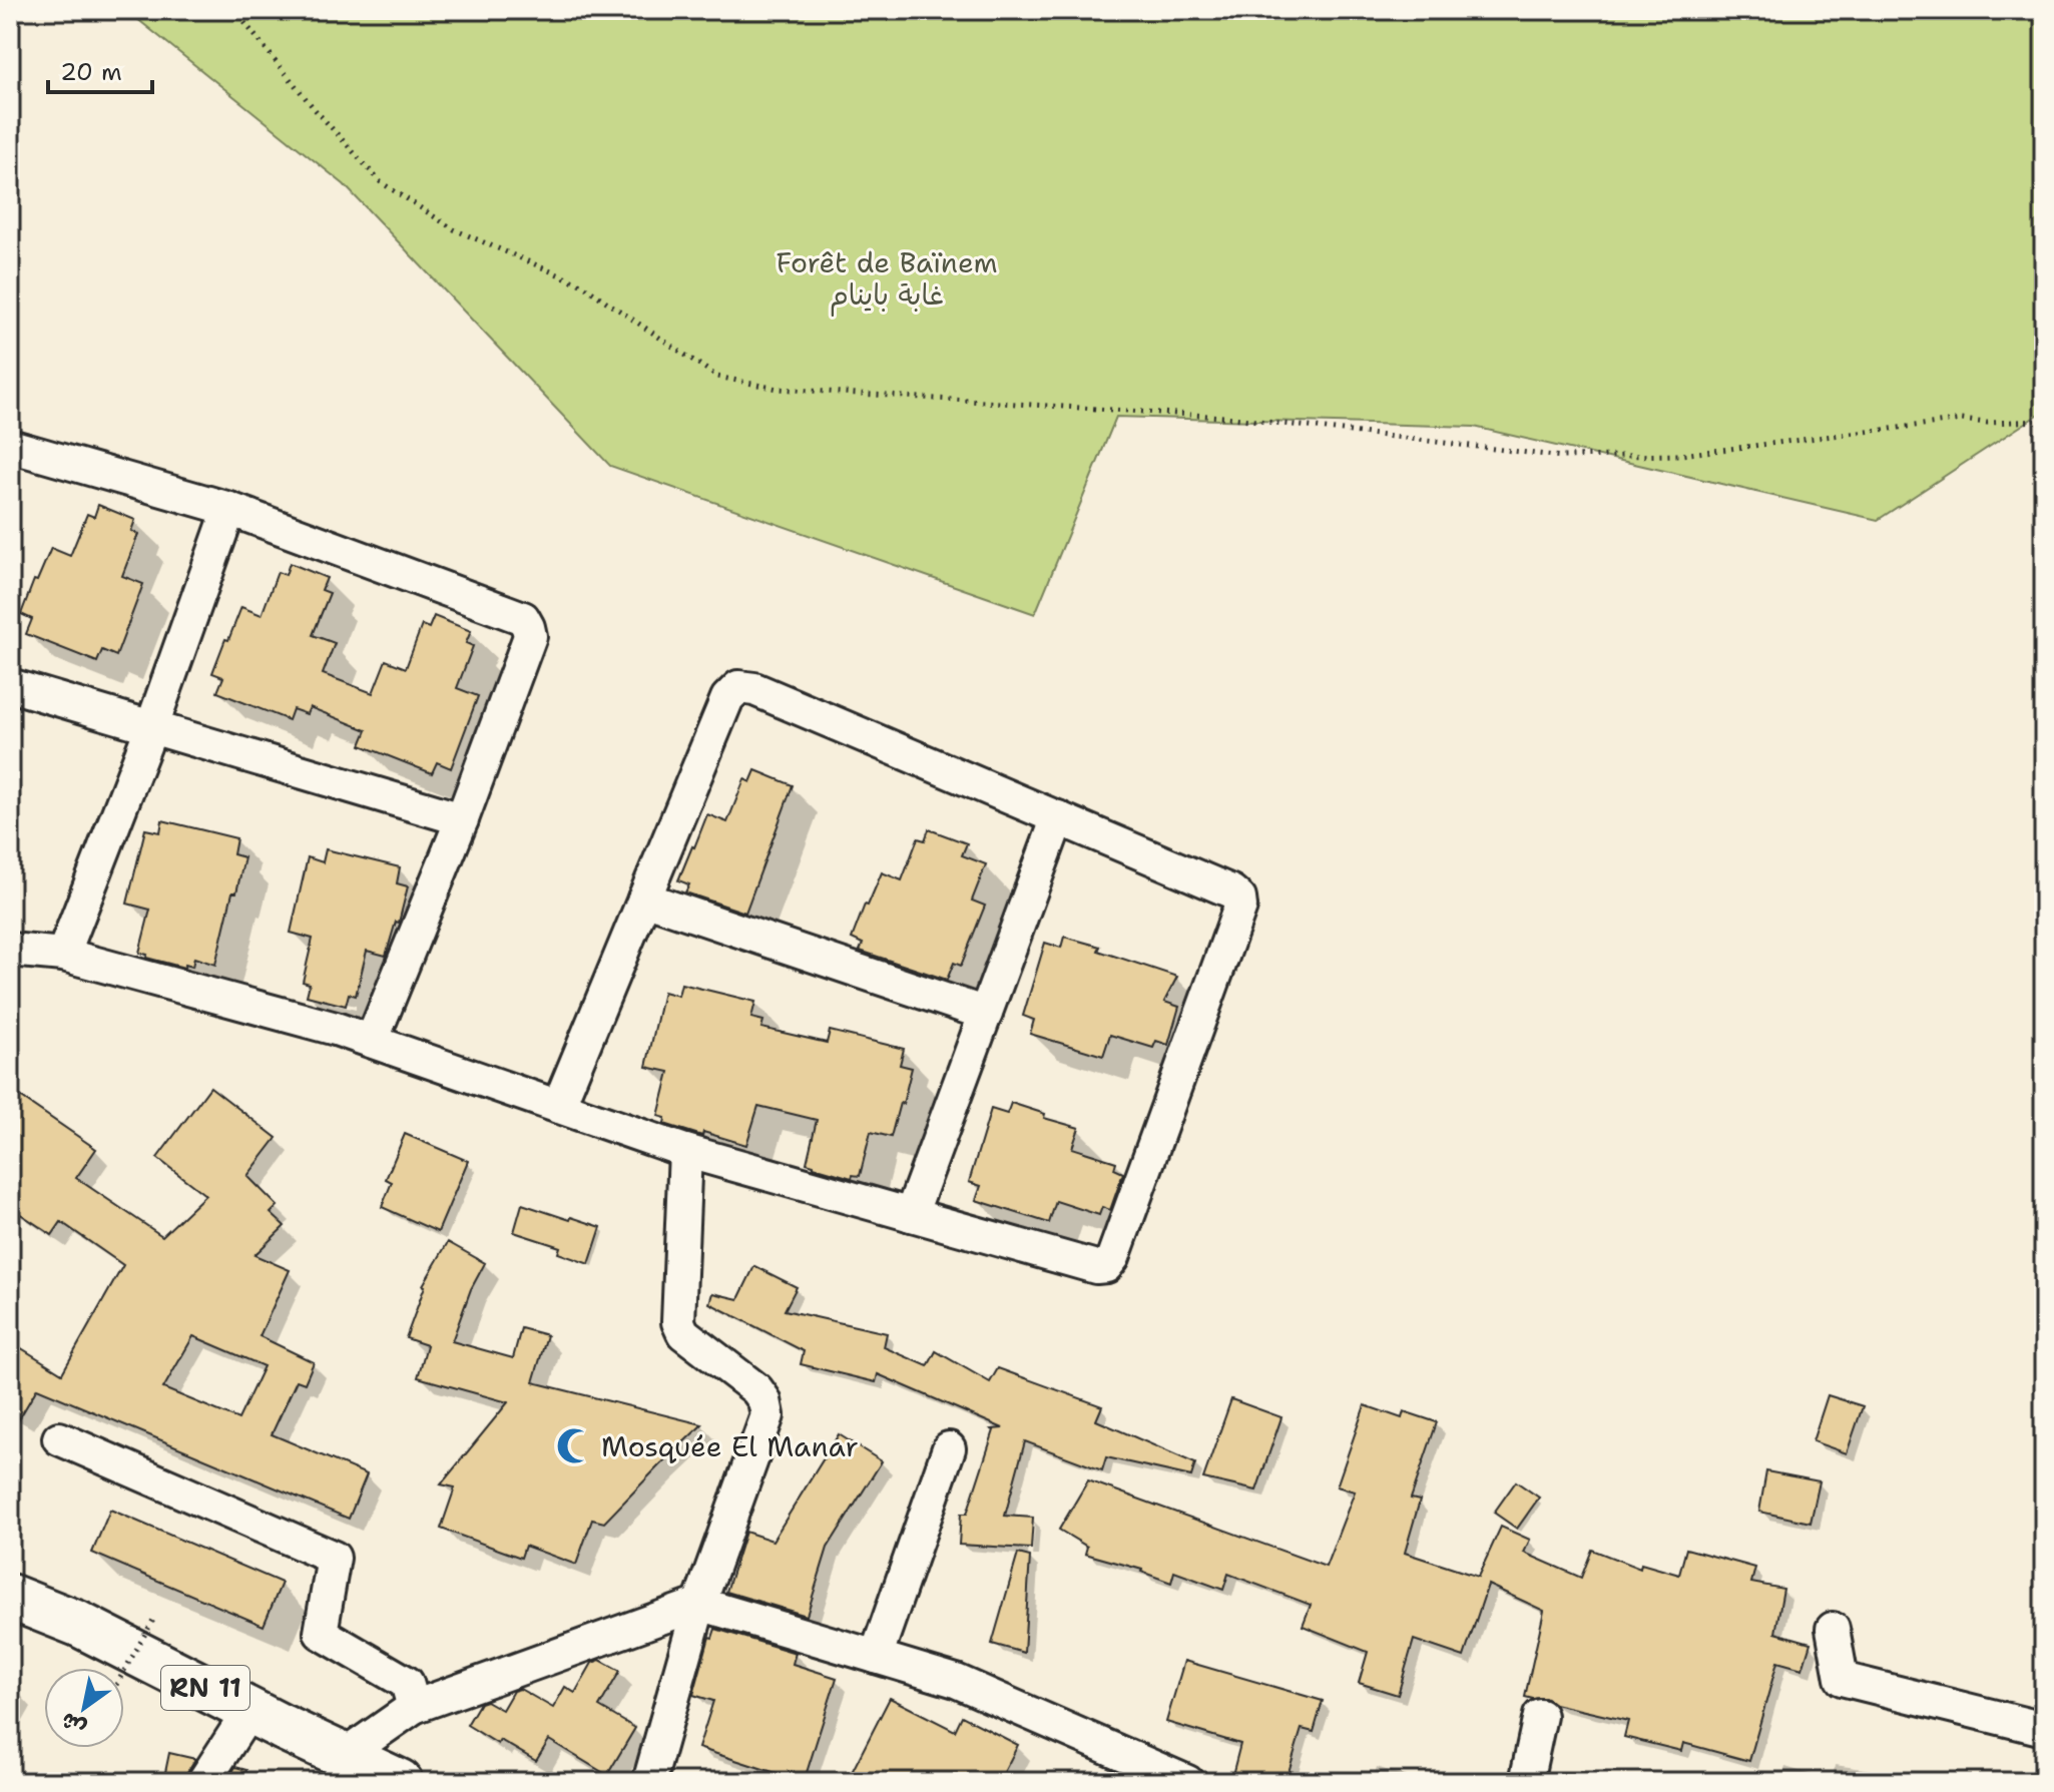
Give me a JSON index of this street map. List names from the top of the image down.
{
  "streets": {
    "main road": ["RN 11"]
  },
  "parks": ["Forêt de Baïnem غابة باينام"],
  "places": {
    "mosque": ["Mosquée El Manar"]
  },
  "scale_bar": "20 m",
  "north": "bottom left"
}
